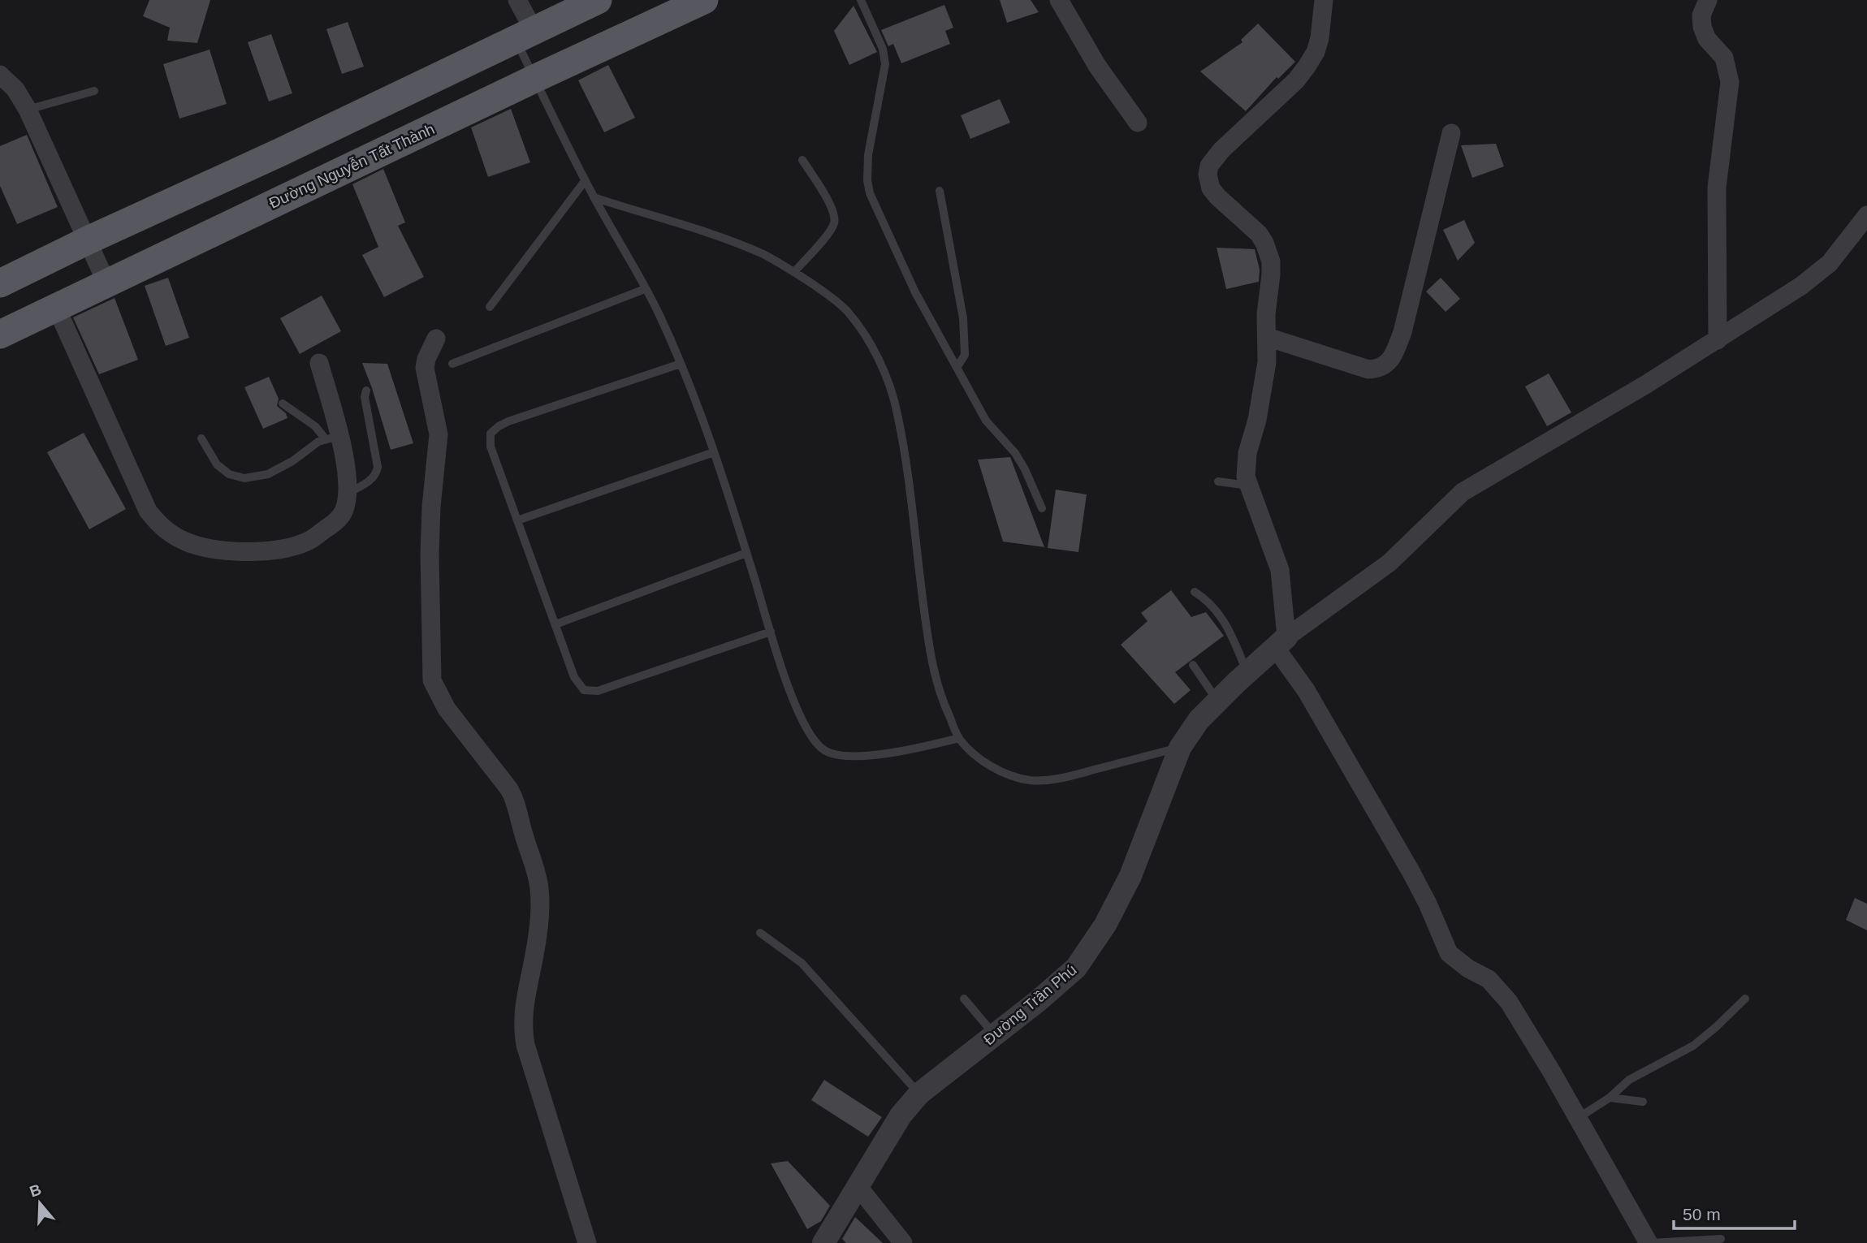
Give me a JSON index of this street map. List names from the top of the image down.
{
  "streets": {
    "main road": ["Đường Nguyễn Tất Thành"],
    "street": ["Đường Trần Phú"]
  },
  "scale_bar": "50 m",
  "north": "top"
}
